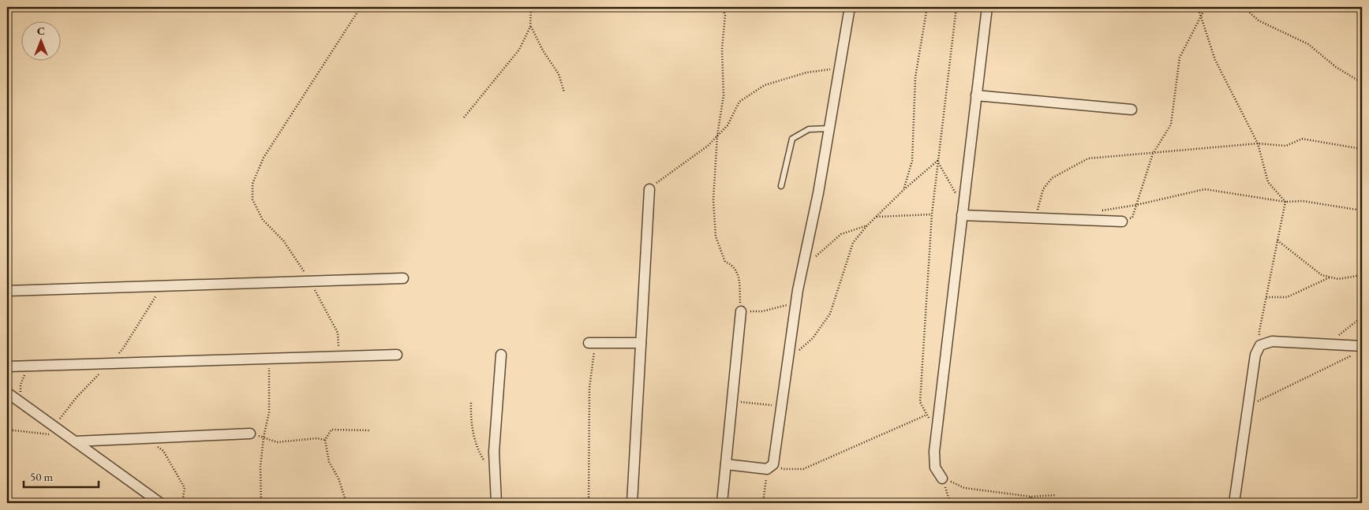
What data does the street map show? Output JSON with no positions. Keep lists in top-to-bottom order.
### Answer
{
  "scale_bar": "50 m",
  "north": "top"
}
